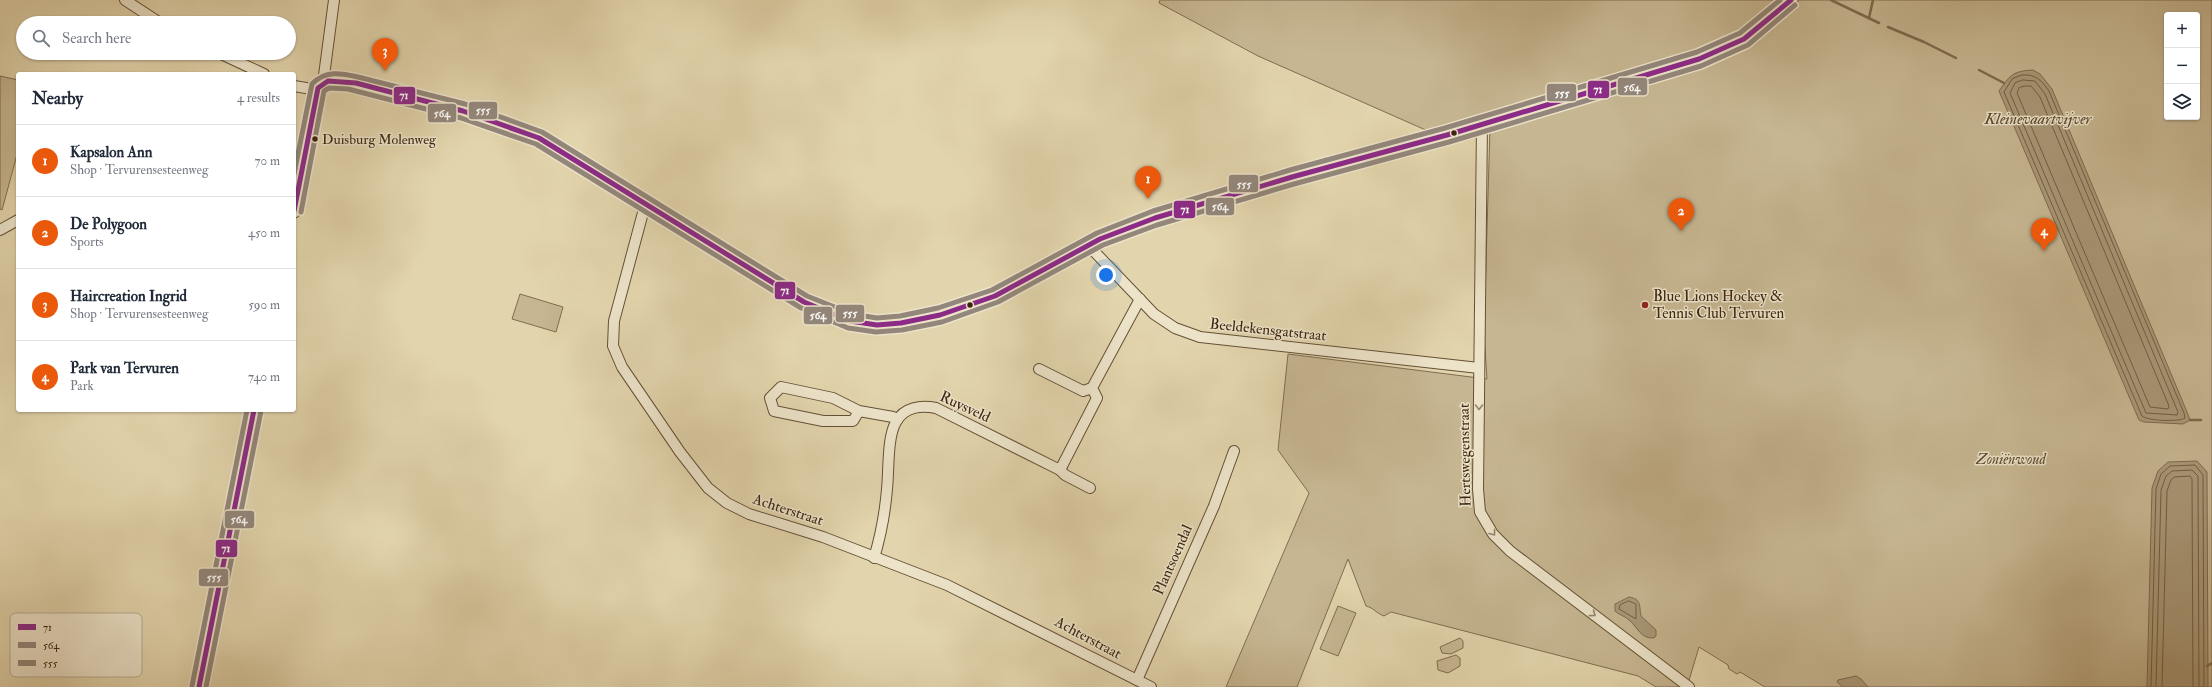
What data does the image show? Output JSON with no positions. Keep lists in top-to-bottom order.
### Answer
{
  "streets": {
    "street": [
      "Beeldekensgatstraat",
      "Ruysveld",
      "Hertswegenstraat",
      "Achterstraat",
      "Plantsoendal"
    ]
  },
  "crossings": [
    ["Beeldekensgatstraat", "Hertswegenstraat"],
    ["Achterstraat", "Plantsoendal"]
  ],
  "one_way": ["Hertswegenstraat"],
  "water": ["Kleinevaartvijver"],
  "parks": ["Zoniënwoud"],
  "places": ["Duisburg Molenweg", "Blue Lions Hockey & Tennis Club Tervuren"],
  "lines": ["transit line 71", "transit line 555", "transit line 564"],
  "legend": ["71", "564", "555"],
  "page": {
    "map_buttons": ["+", "−"],
    "search": "Search here",
    "pins": [
      "3",
      "1",
      "2",
      "4"
    ],
    "heading": ["Nearby", "4 results"],
    "list": [
      {
        "mark": "1",
        "name": "Kapsalon Ann",
        "note": "Shop · Tervurensesteenweg",
        "value": "70 m"
      },
      {
        "mark": "2",
        "name": "De Polygoon",
        "note": "Sports",
        "value": "450 m"
      },
      {
        "mark": "3",
        "name": "Haircreation Ingrid",
        "note": "Shop · Tervurensesteenweg",
        "value": "590 m"
      },
      {
        "mark": "4",
        "name": "Park van Tervuren",
        "note": "Park",
        "value": "740 m"
      }
    ]
  }
}
